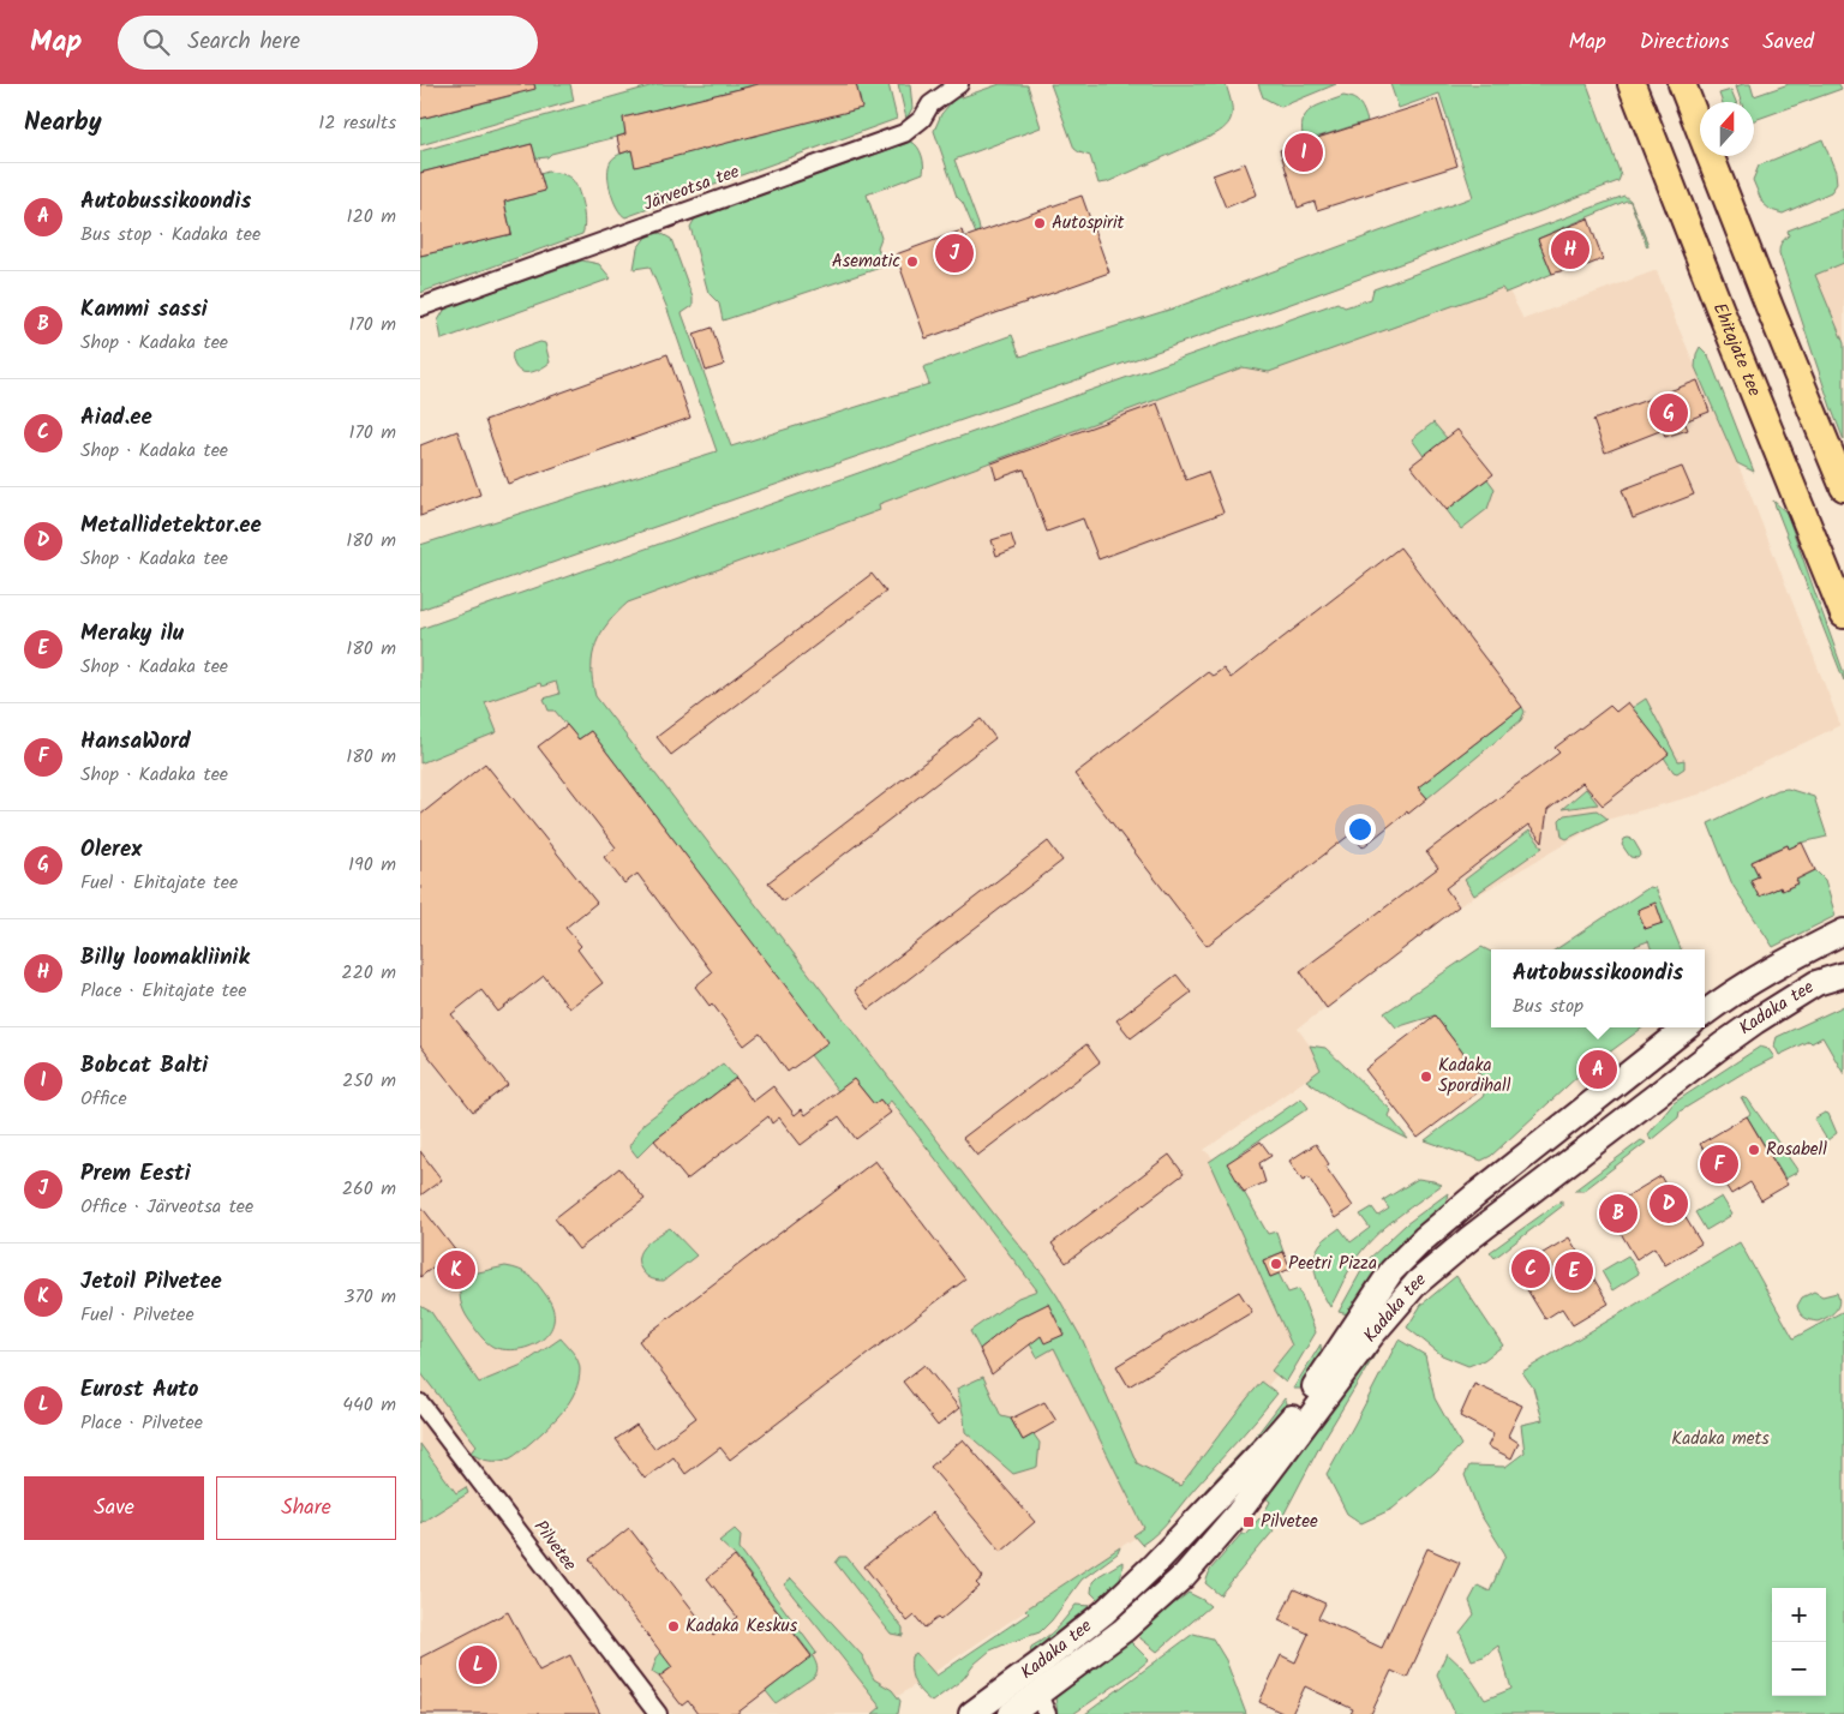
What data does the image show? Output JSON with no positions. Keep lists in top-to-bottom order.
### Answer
{
  "streets": {
    "main road": ["Ehitajate tee", "Kadaka tee"],
    "street": ["Järveotsa tee", "Pilvetee"]
  },
  "parks": ["Kadaka mets"],
  "places": {
    "other": [
      "Autospirit",
      "Asematic",
      "Kadaka Spordihall",
      "Rosabell",
      "Peetri Pizza",
      "Kadaka Keskus"
    ],
    "transit": ["Pilvetee"]
  },
  "north": "top",
  "page": {
    "header": "Map",
    "search": "Search here",
    "nav": ["Map", "Directions", "Saved"],
    "heading": ["Nearby", "12 results"],
    "pins": [
      "I",
      "H",
      "J",
      "G",
      "A",
      "F",
      "D",
      "B",
      "C",
      "K",
      "E",
      "L"
    ],
    "list": [
      {
        "mark": "A",
        "name": "Autobussikoondis",
        "note": "Bus stop · Kadaka tee",
        "value": "120 m"
      },
      {
        "mark": "B",
        "name": "Kammi sassi",
        "note": "Shop · Kadaka tee",
        "value": "170 m"
      },
      {
        "mark": "C",
        "name": "Aiad.ee",
        "note": "Shop · Kadaka tee",
        "value": "170 m"
      },
      {
        "mark": "D",
        "name": "Metallidetektor.ee",
        "note": "Shop · Kadaka tee",
        "value": "180 m"
      },
      {
        "mark": "E",
        "name": "Meraky ilu",
        "note": "Shop · Kadaka tee",
        "value": "180 m"
      },
      {
        "mark": "F",
        "name": "HansaWord",
        "note": "Shop · Kadaka tee",
        "value": "180 m"
      },
      {
        "mark": "G",
        "name": "Olerex",
        "note": "Fuel · Ehitajate tee",
        "value": "190 m"
      },
      {
        "mark": "H",
        "name": "Billy loomakliinik",
        "note": "Place · Ehitajate tee",
        "value": "220 m"
      },
      {
        "mark": "I",
        "name": "Bobcat Balti",
        "note": "Office",
        "value": "250 m"
      },
      {
        "mark": "J",
        "name": "Prem Eesti",
        "note": "Office · Järveotsa tee",
        "value": "260 m"
      },
      {
        "mark": "K",
        "name": "Jetoil Pilvetee",
        "note": "Fuel · Pilvetee",
        "value": "370 m"
      },
      {
        "mark": "L",
        "name": "Eurost Auto",
        "note": "Place · Pilvetee",
        "value": "440 m"
      }
    ],
    "popup": ["Autobussikoondis", "Bus stop"],
    "buttons": ["Save", "Share"],
    "map_buttons": ["+", "−"]
  }
}
